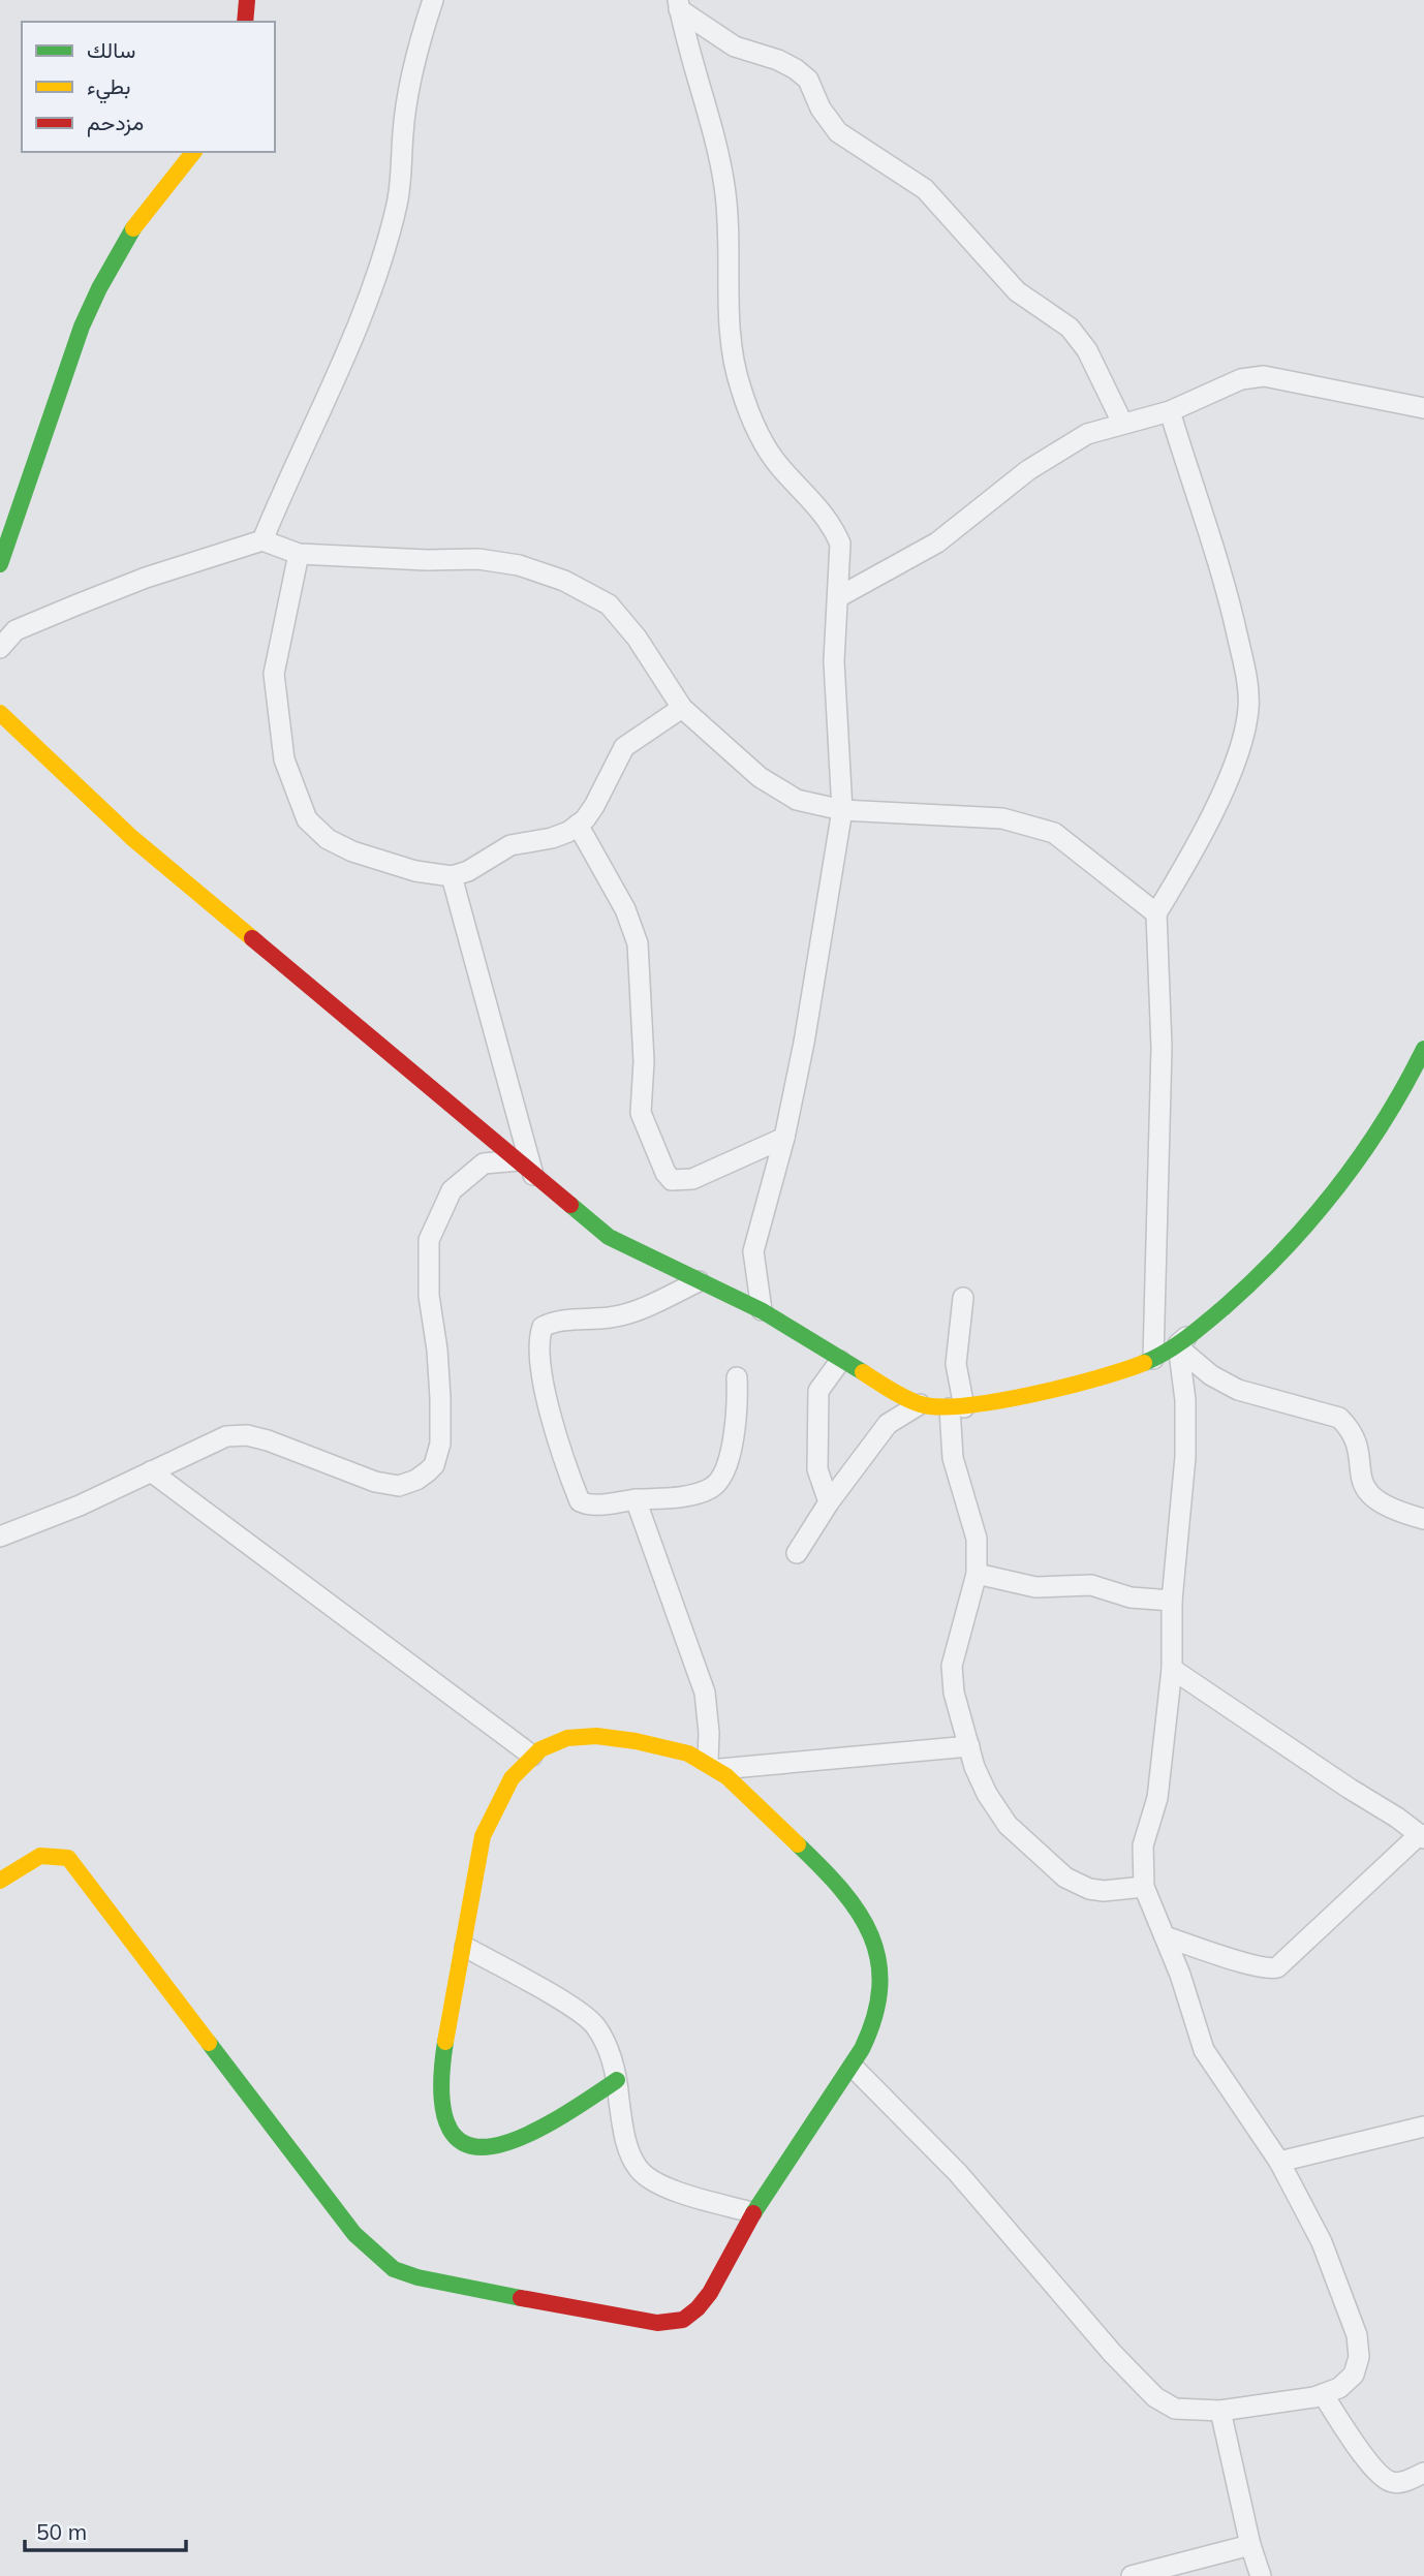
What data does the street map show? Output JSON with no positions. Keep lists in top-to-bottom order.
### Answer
{
  "legend": ["سالك", "بطيء", "مزدحم"],
  "scale_bar": "50 m"
}
